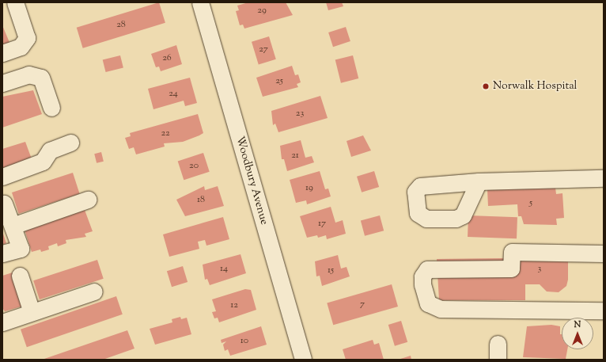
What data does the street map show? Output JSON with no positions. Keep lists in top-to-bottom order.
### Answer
{
  "streets": {
    "street": ["Woodbury Avenue"]
  },
  "places": ["Norwalk Hospital"],
  "house_numbers": [
    "29",
    "28",
    "27",
    "26",
    "25",
    "24",
    "23",
    "22",
    "21",
    "20",
    "19",
    "18",
    "5",
    "17",
    "14",
    "3",
    "15",
    "7",
    "12",
    "10"
  ],
  "north": "top"
}
